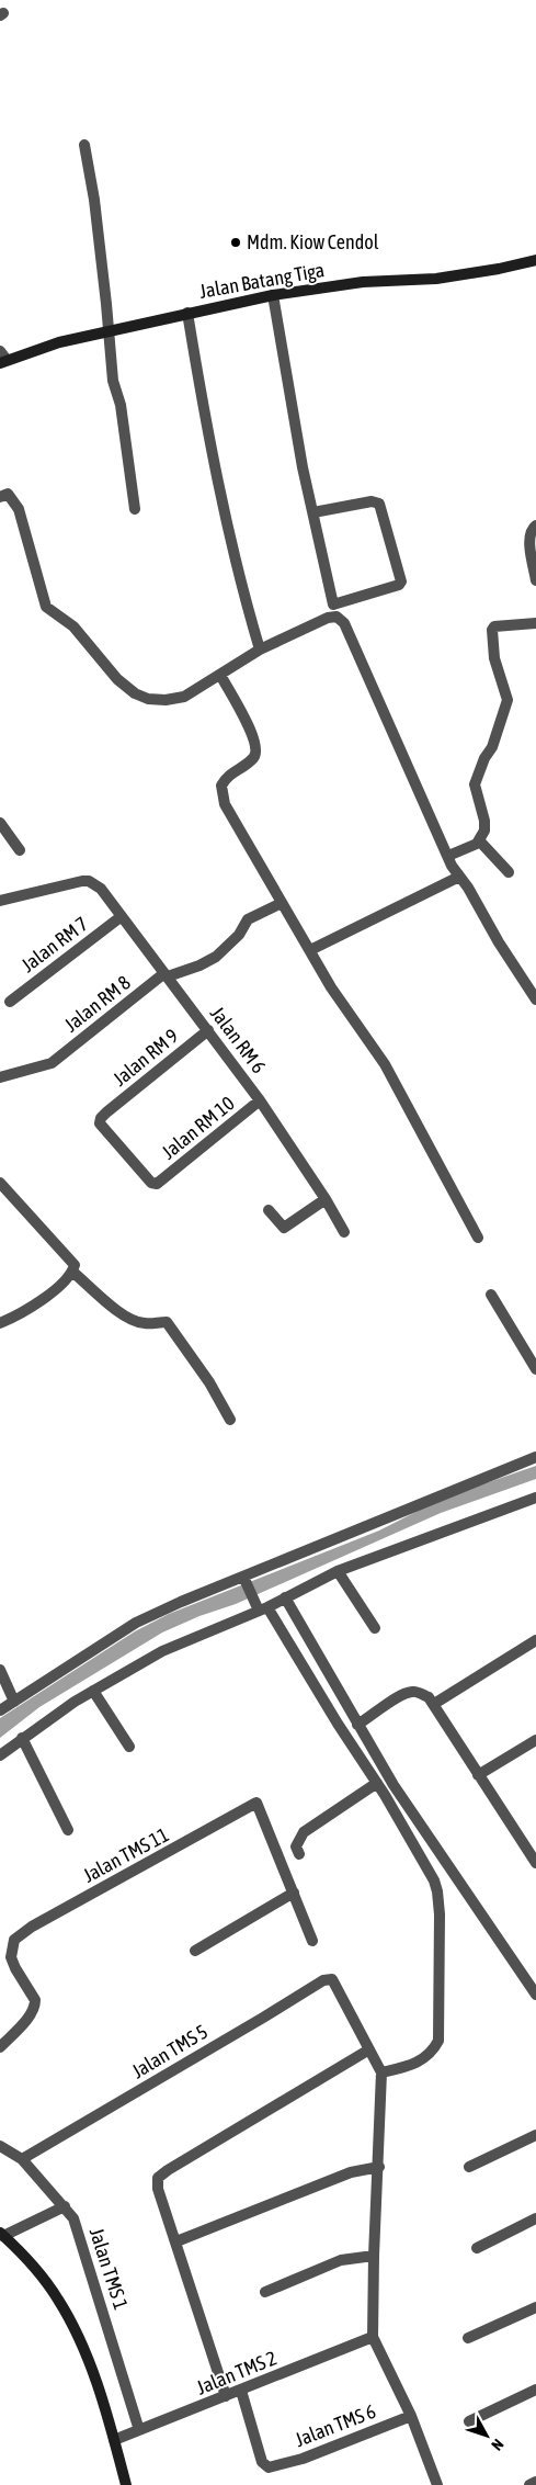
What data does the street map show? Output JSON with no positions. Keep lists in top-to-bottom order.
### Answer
{
  "streets": {
    "main road": ["Jalan Batang Tiga"],
    "street": [
      "Jalan RM 7",
      "Jalan RM 8",
      "Jalan RM 6",
      "Jalan RM 9",
      "Jalan RM 10",
      "Jalan TMS 11",
      "Jalan TMS 5",
      "Jalan TMS 1",
      "Jalan TMS 2",
      "Jalan TMS 6"
    ]
  },
  "crossings": [
    ["Jalan RM 7", "Jalan RM 6"],
    ["Jalan RM 8", "Jalan RM 6"],
    ["Jalan RM 6", "Jalan RM 9"],
    ["Jalan RM 6", "Jalan RM 10"],
    ["Jalan RM 9", "Jalan RM 10"],
    ["Jalan TMS 5", "Jalan TMS 1"],
    ["Jalan TMS 1", "Jalan TMS 2"],
    ["Jalan TMS 2", "Jalan TMS 6"]
  ],
  "places": ["Mdm. Kiow Cendol"],
  "north": "bottom right"
}
